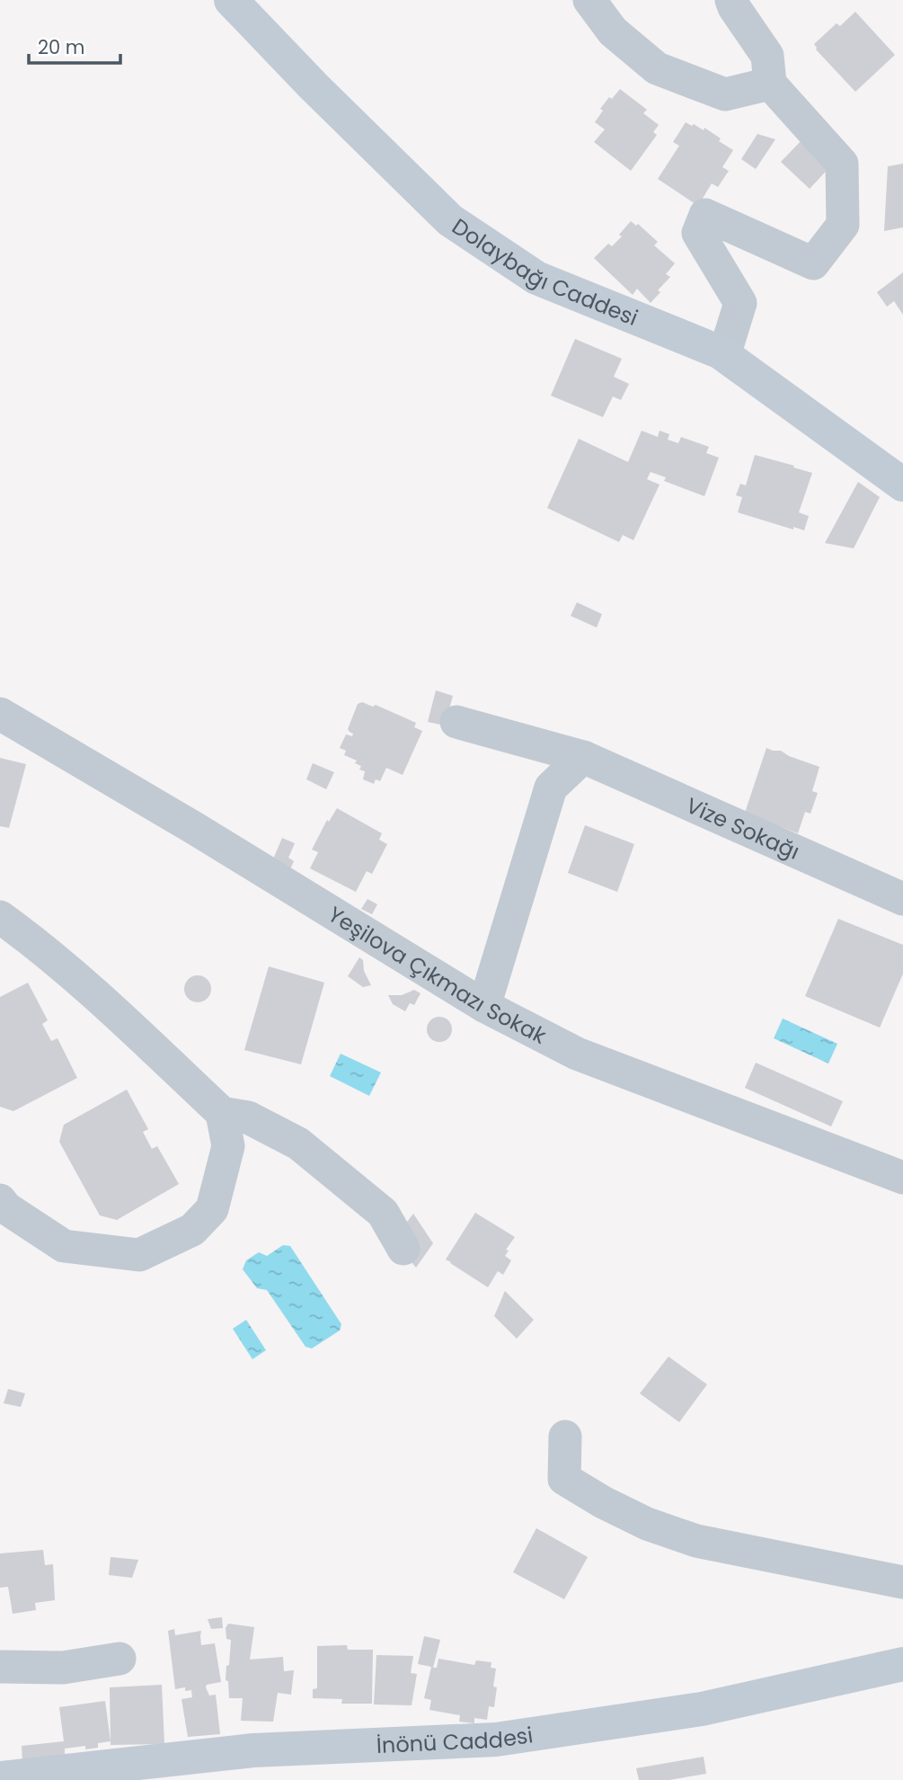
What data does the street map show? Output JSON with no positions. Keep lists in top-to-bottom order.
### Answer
{
  "streets": {
    "street": [
      "Dolaybağı Caddesi",
      "Vize Sokağı",
      "Yeşilova Çıkmazı Sokak",
      "İnönü Caddesi"
    ]
  },
  "scale_bar": "20 m"
}
